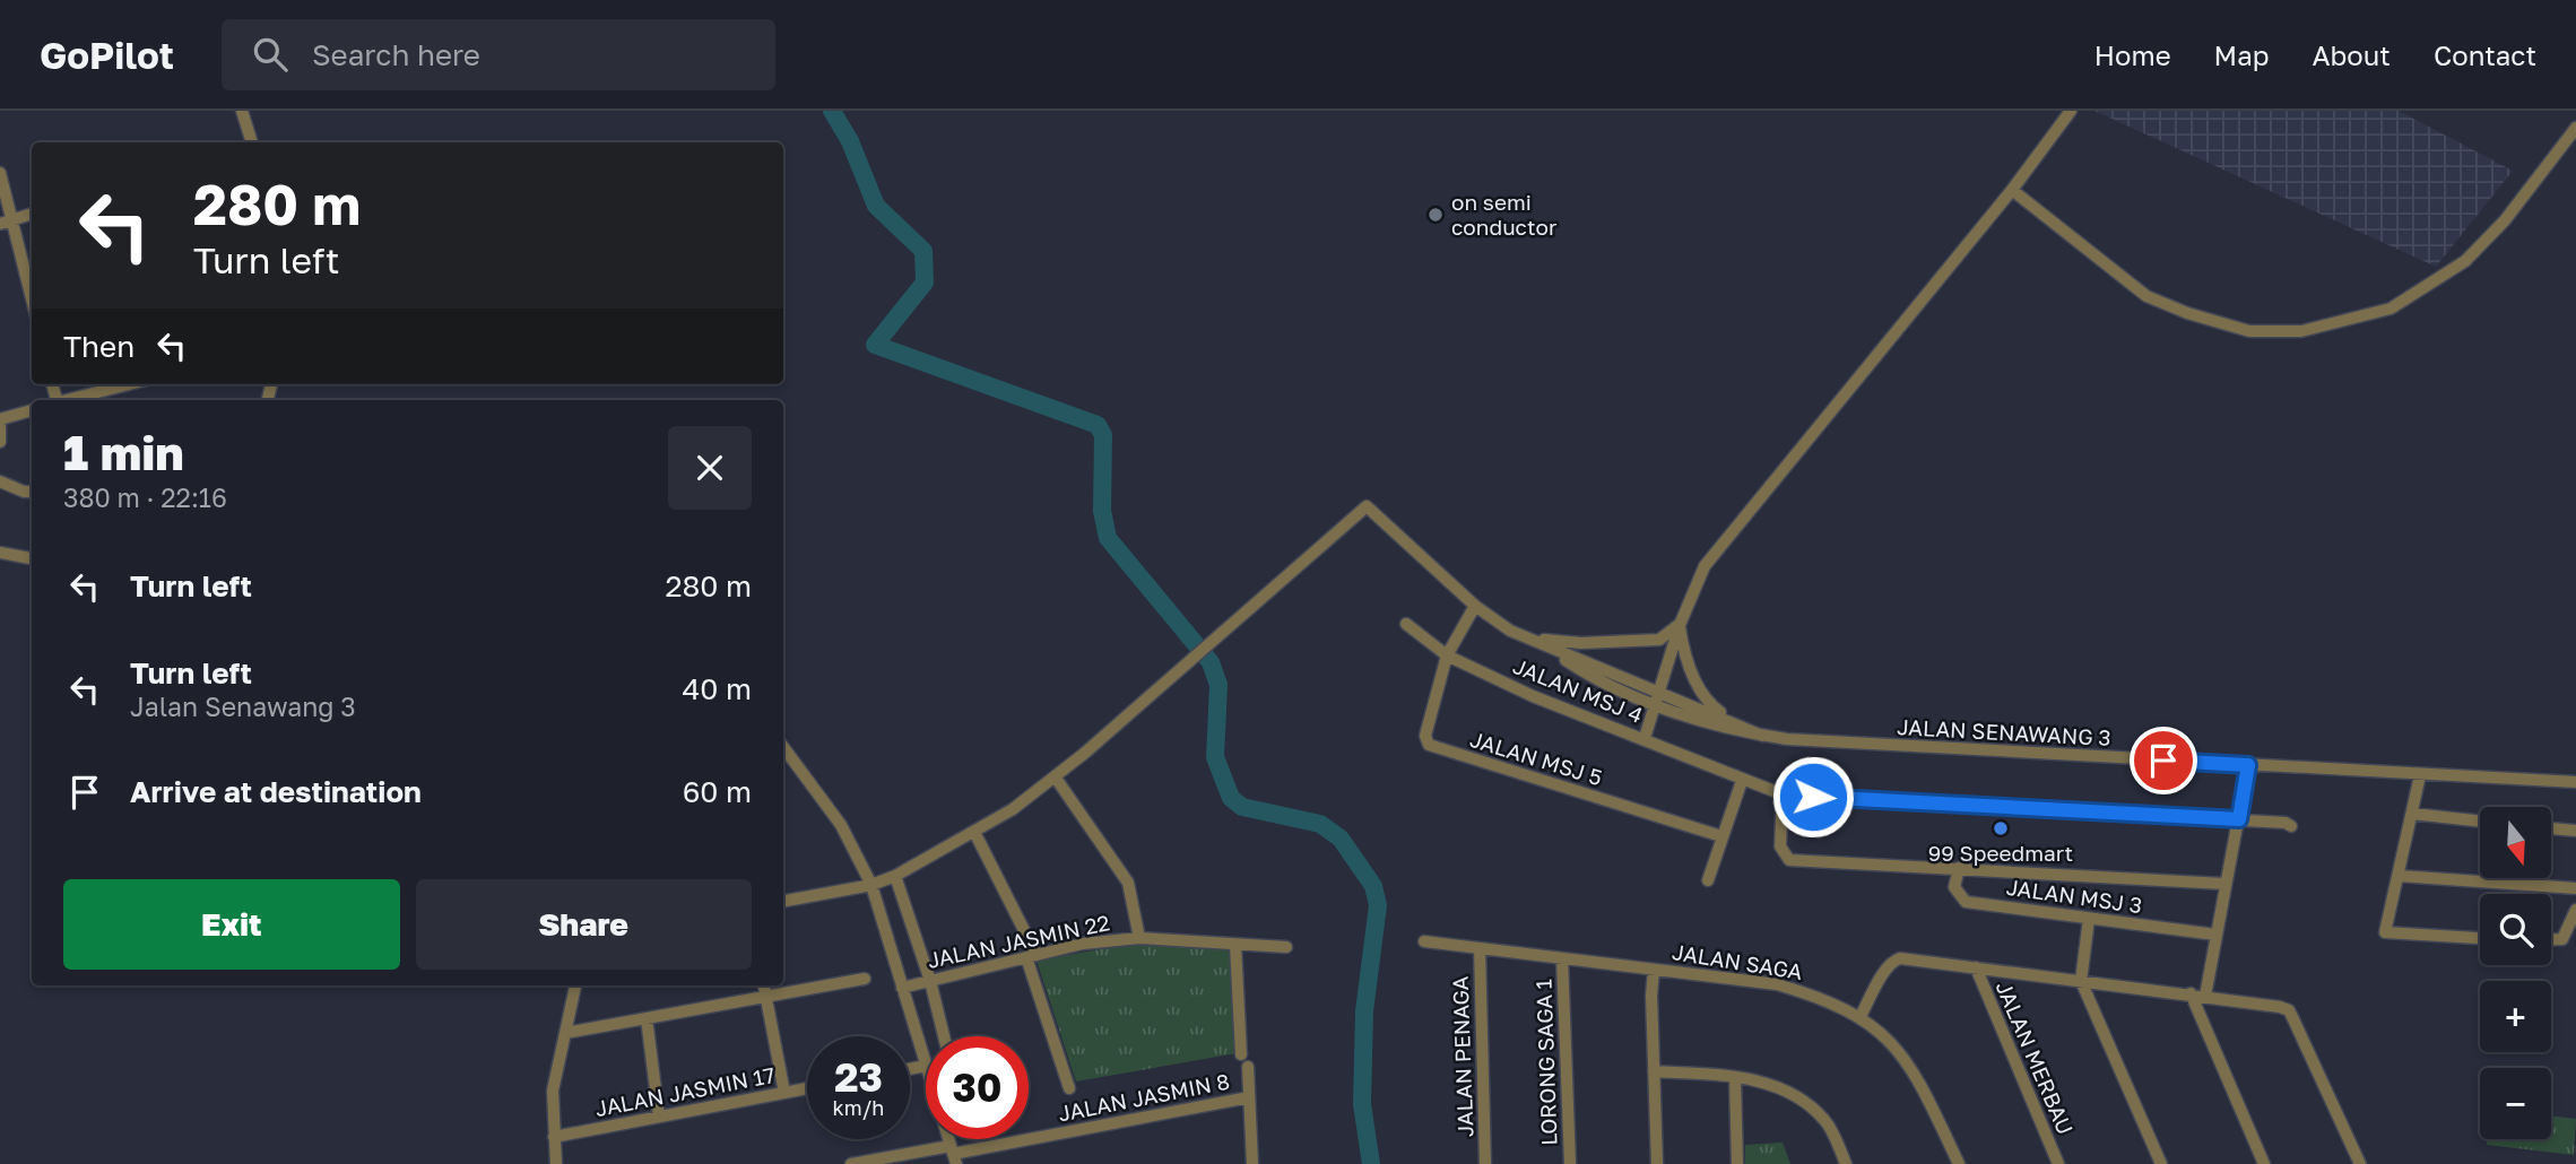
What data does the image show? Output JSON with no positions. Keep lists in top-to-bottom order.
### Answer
{
  "streets": {
    "street": [
      "JALAN MSJ 4",
      "JALAN SENAWANG 3",
      "JALAN MSJ 5",
      "JALAN MSJ 3",
      "JALAN JASMIN 22",
      "JALAN SAGA",
      "JALAN PENAGA",
      "JALAN MERBAU",
      "LORONG SAGA 1",
      "JALAN JASMIN 17",
      "JALAN JASMIN 8"
    ]
  },
  "crossings": [
    ["JALAN MSJ 4", "JALAN MSJ 5"],
    ["JALAN SAGA", "JALAN PENAGA"],
    ["JALAN SAGA", "LORONG SAGA 1"]
  ],
  "places": ["on semi conductor", "99 Speedmart"],
  "north": "bottom",
  "page": {
    "header": "GoPilot",
    "search": "Search here",
    "nav": [
      "Home",
      "Map",
      "About",
      "Contact"
    ],
    "turn": ["280 m", "Turn left"],
    "then": "Then",
    "heading": ["1 min", "380 m · 22:16"],
    "list": [
      {
        "name": "Turn left",
        "value": "280 m"
      },
      {
        "name": "Turn left",
        "note": "Jalan Senawang 3",
        "value": "40 m"
      },
      {
        "name": "Arrive at destination",
        "value": "60 m"
      }
    ],
    "map_buttons": ["+", "−"],
    "buttons": ["Exit", "Share"],
    "speed": "23 km/h",
    "limit": "30"
  }
}
